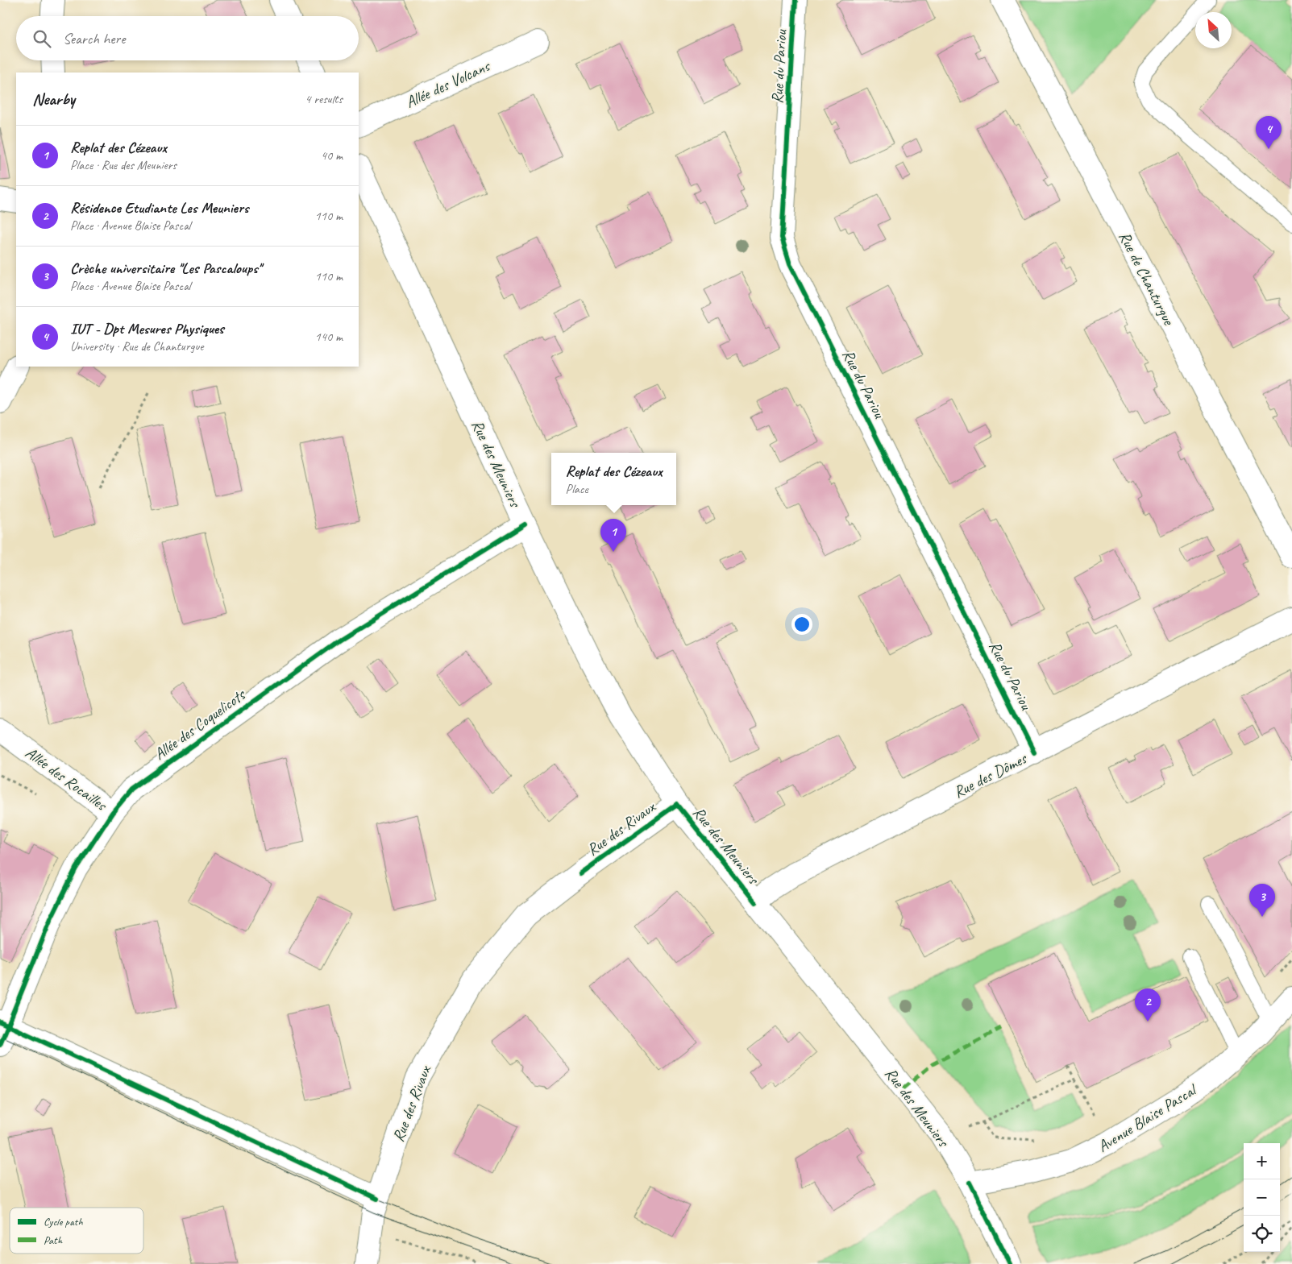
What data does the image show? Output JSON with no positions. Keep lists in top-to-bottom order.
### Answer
{
  "streets": {
    "street": [
      "Rue du Pariou",
      "Allée des Volcans",
      "Rue de Chanturgue",
      "Rue des Meuniers",
      "Allée des Coquelicots",
      "Rue des Dômes",
      "Allée des Rocailles",
      "Rue des Rivaux",
      "Avenue Blaise Pascal"
    ]
  },
  "crossings": [
    ["Rue du Pariou", "Rue des Dômes"],
    ["Rue des Meuniers", "Allée des Coquelicots"],
    ["Rue des Meuniers", "Rue des Dômes"],
    ["Rue des Meuniers", "Rue des Rivaux"],
    ["Rue des Meuniers", "Avenue Blaise Pascal"],
    ["Allée des Coquelicots", "Allée des Rocailles"]
  ],
  "legend": ["Cycle path", "Path"],
  "north": "top left",
  "page": {
    "search": "Search here",
    "heading": ["Nearby", "4 results"],
    "pins": [
      "4",
      "1",
      "3",
      "2"
    ],
    "list": [
      {
        "mark": "1",
        "name": "Replat des Cézeaux",
        "note": "Place · Rue des Meuniers",
        "value": "40 m"
      },
      {
        "mark": "2",
        "name": "Résidence Etudiante Les Meuniers",
        "note": "Place · Avenue Blaise Pascal",
        "value": "110 m"
      },
      {
        "mark": "3",
        "name": "Crèche universitaire ''Les Pascaloups''",
        "note": "Place · Avenue Blaise Pascal",
        "value": "110 m"
      },
      {
        "mark": "4",
        "name": "IUT - Dpt Mesures Physiques",
        "note": "University · Rue de Chanturgue",
        "value": "140 m"
      }
    ],
    "popup": ["Replat des Cézeaux", "Place"],
    "map_buttons": ["+", "−"]
  }
}
